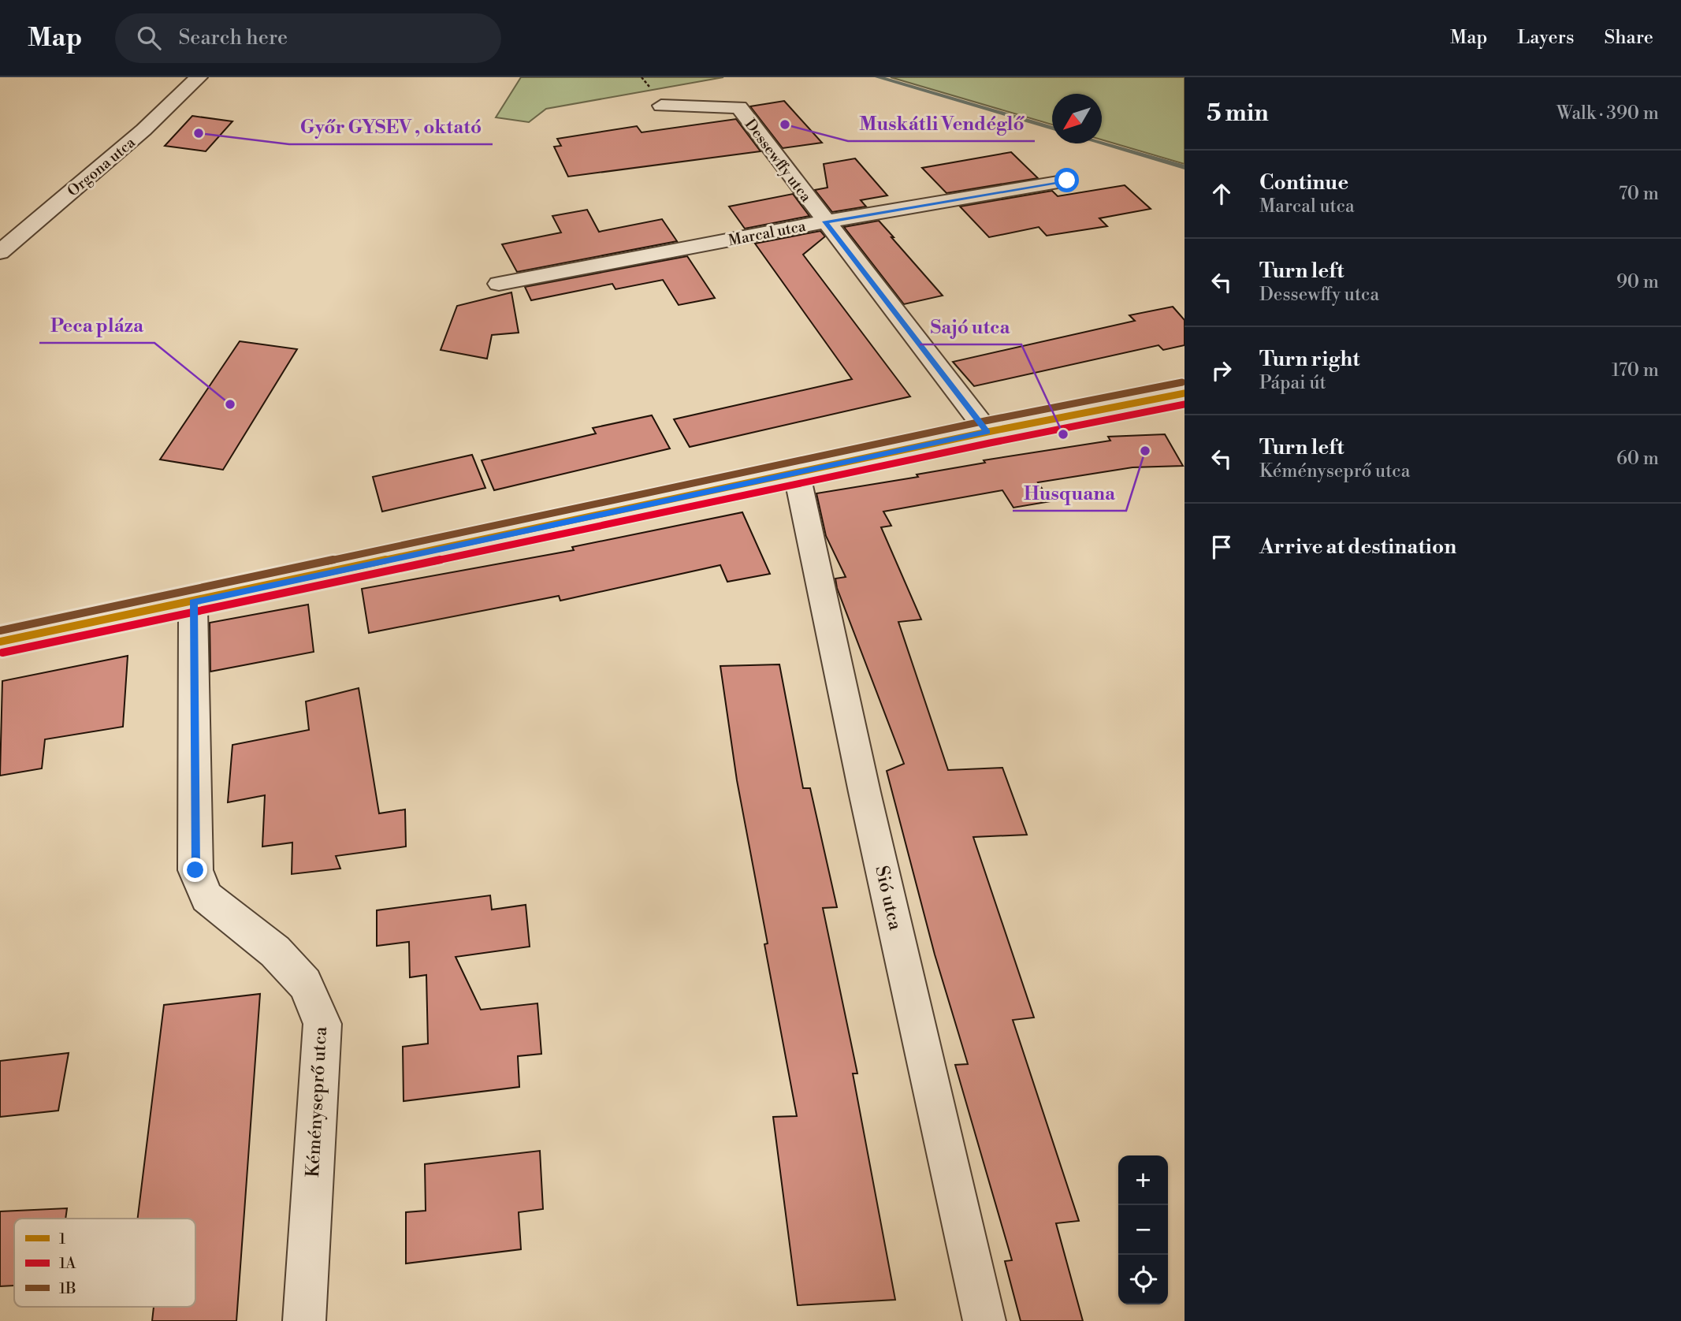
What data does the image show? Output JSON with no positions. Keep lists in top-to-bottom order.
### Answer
{
  "streets": {
    "street": [
      "Dessewffy utca",
      "Orgona utca",
      "Marcal utca",
      "Sió utca",
      "Kéményseprő utca"
    ]
  },
  "crossings": [
    ["Dessewffy utca", "Marcal utca"]
  ],
  "places": [
    "Muskátli Vendéglő",
    "Győr GYSEV , oktató",
    "Peca pláza",
    "Sajó utca",
    "Husquana"
  ],
  "lines": ["transit line 1B", "transit line 1", "transit line 1A"],
  "legend": ["1", "1A", "1B"],
  "north": "bottom left",
  "page": {
    "header": "Map",
    "search": "Search here",
    "nav": ["Map", "Layers", "Share"],
    "heading": ["5 min", "Walk · 390 m"],
    "list": [
      ["Continue", "Marcal utca", "70 m"],
      ["Turn left", "Dessewffy utca", "90 m"],
      ["Turn right", "Pápai út", "170 m"],
      ["Turn left", "Kéményseprő utca", "60 m"],
      "Arrive at destination"
    ],
    "map_buttons": ["+", "−"]
  }
}
